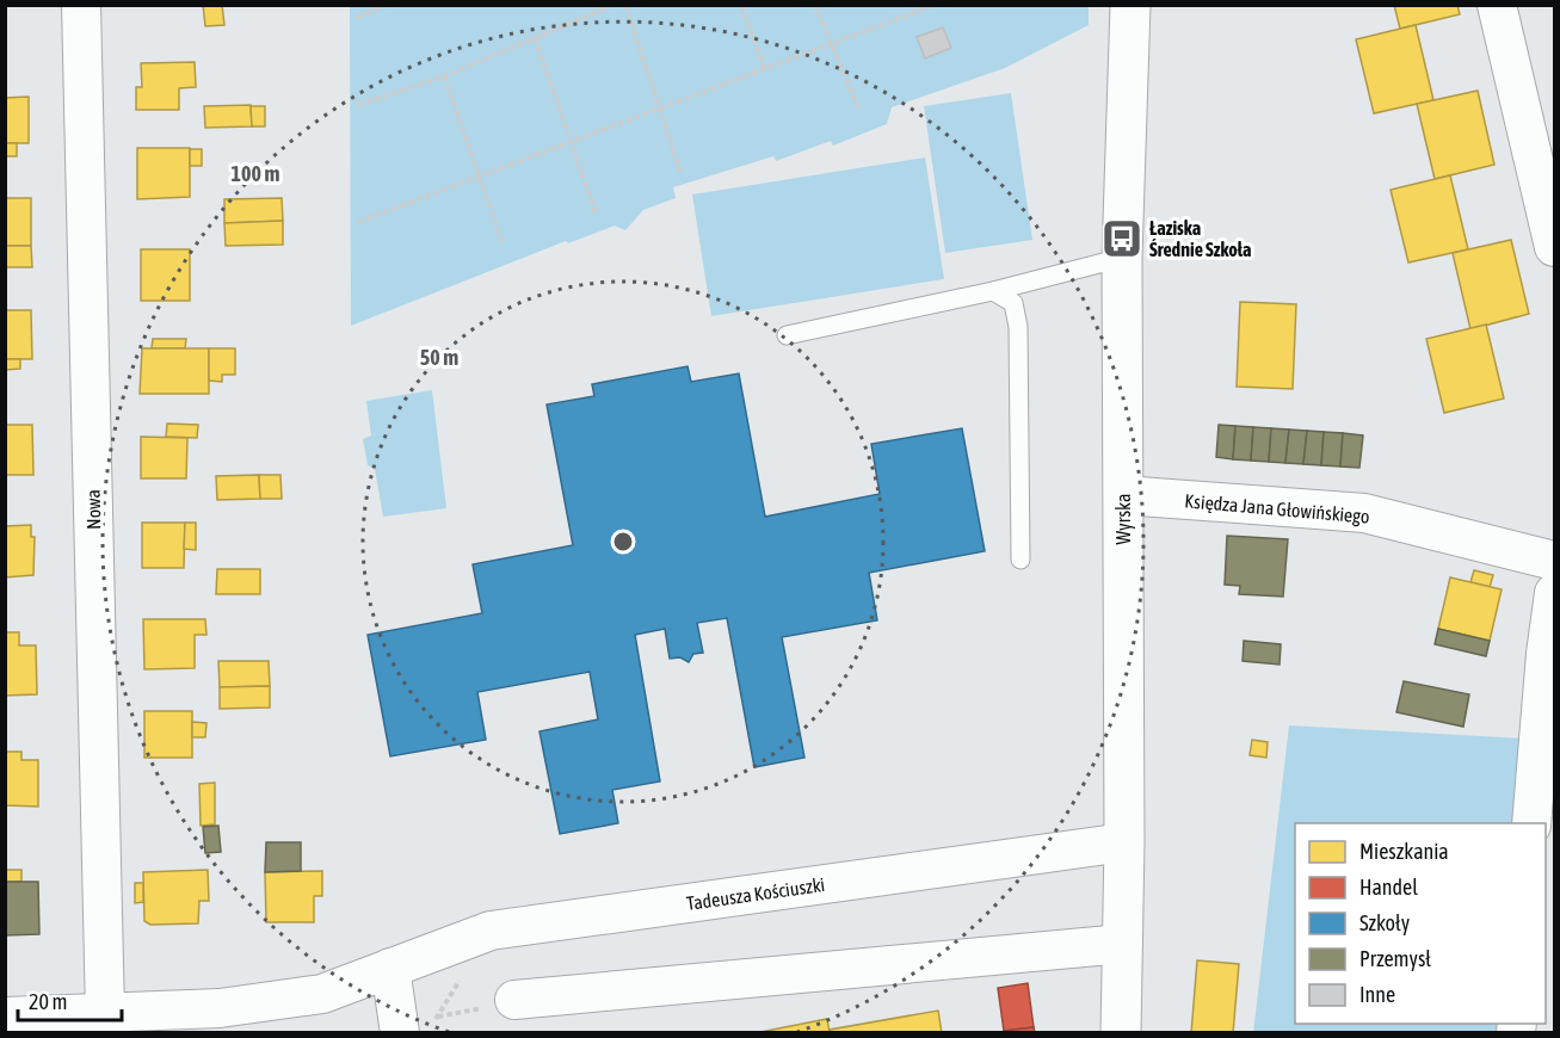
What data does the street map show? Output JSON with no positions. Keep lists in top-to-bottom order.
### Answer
{
  "streets": {
    "street": [
      "Księdza Jana Głowińskiego",
      "Nowa",
      "Wyrska",
      "Tadeusza Kościuszki"
    ]
  },
  "crossings": [
    ["Księdza Jana Głowińskiego", "Wyrska"],
    ["Nowa", "Tadeusza Kościuszki"],
    ["Wyrska", "Tadeusza Kościuszki"]
  ],
  "places": {
    "bus stop": ["Łaziska Średnie Szkoła"]
  },
  "legend": [
    "Mieszkania",
    "Handel",
    "Szkoły",
    "Przemysł",
    "Inne"
  ],
  "scale_bar": "20 m",
  "rings": ["100 m", "50 m"]
}
